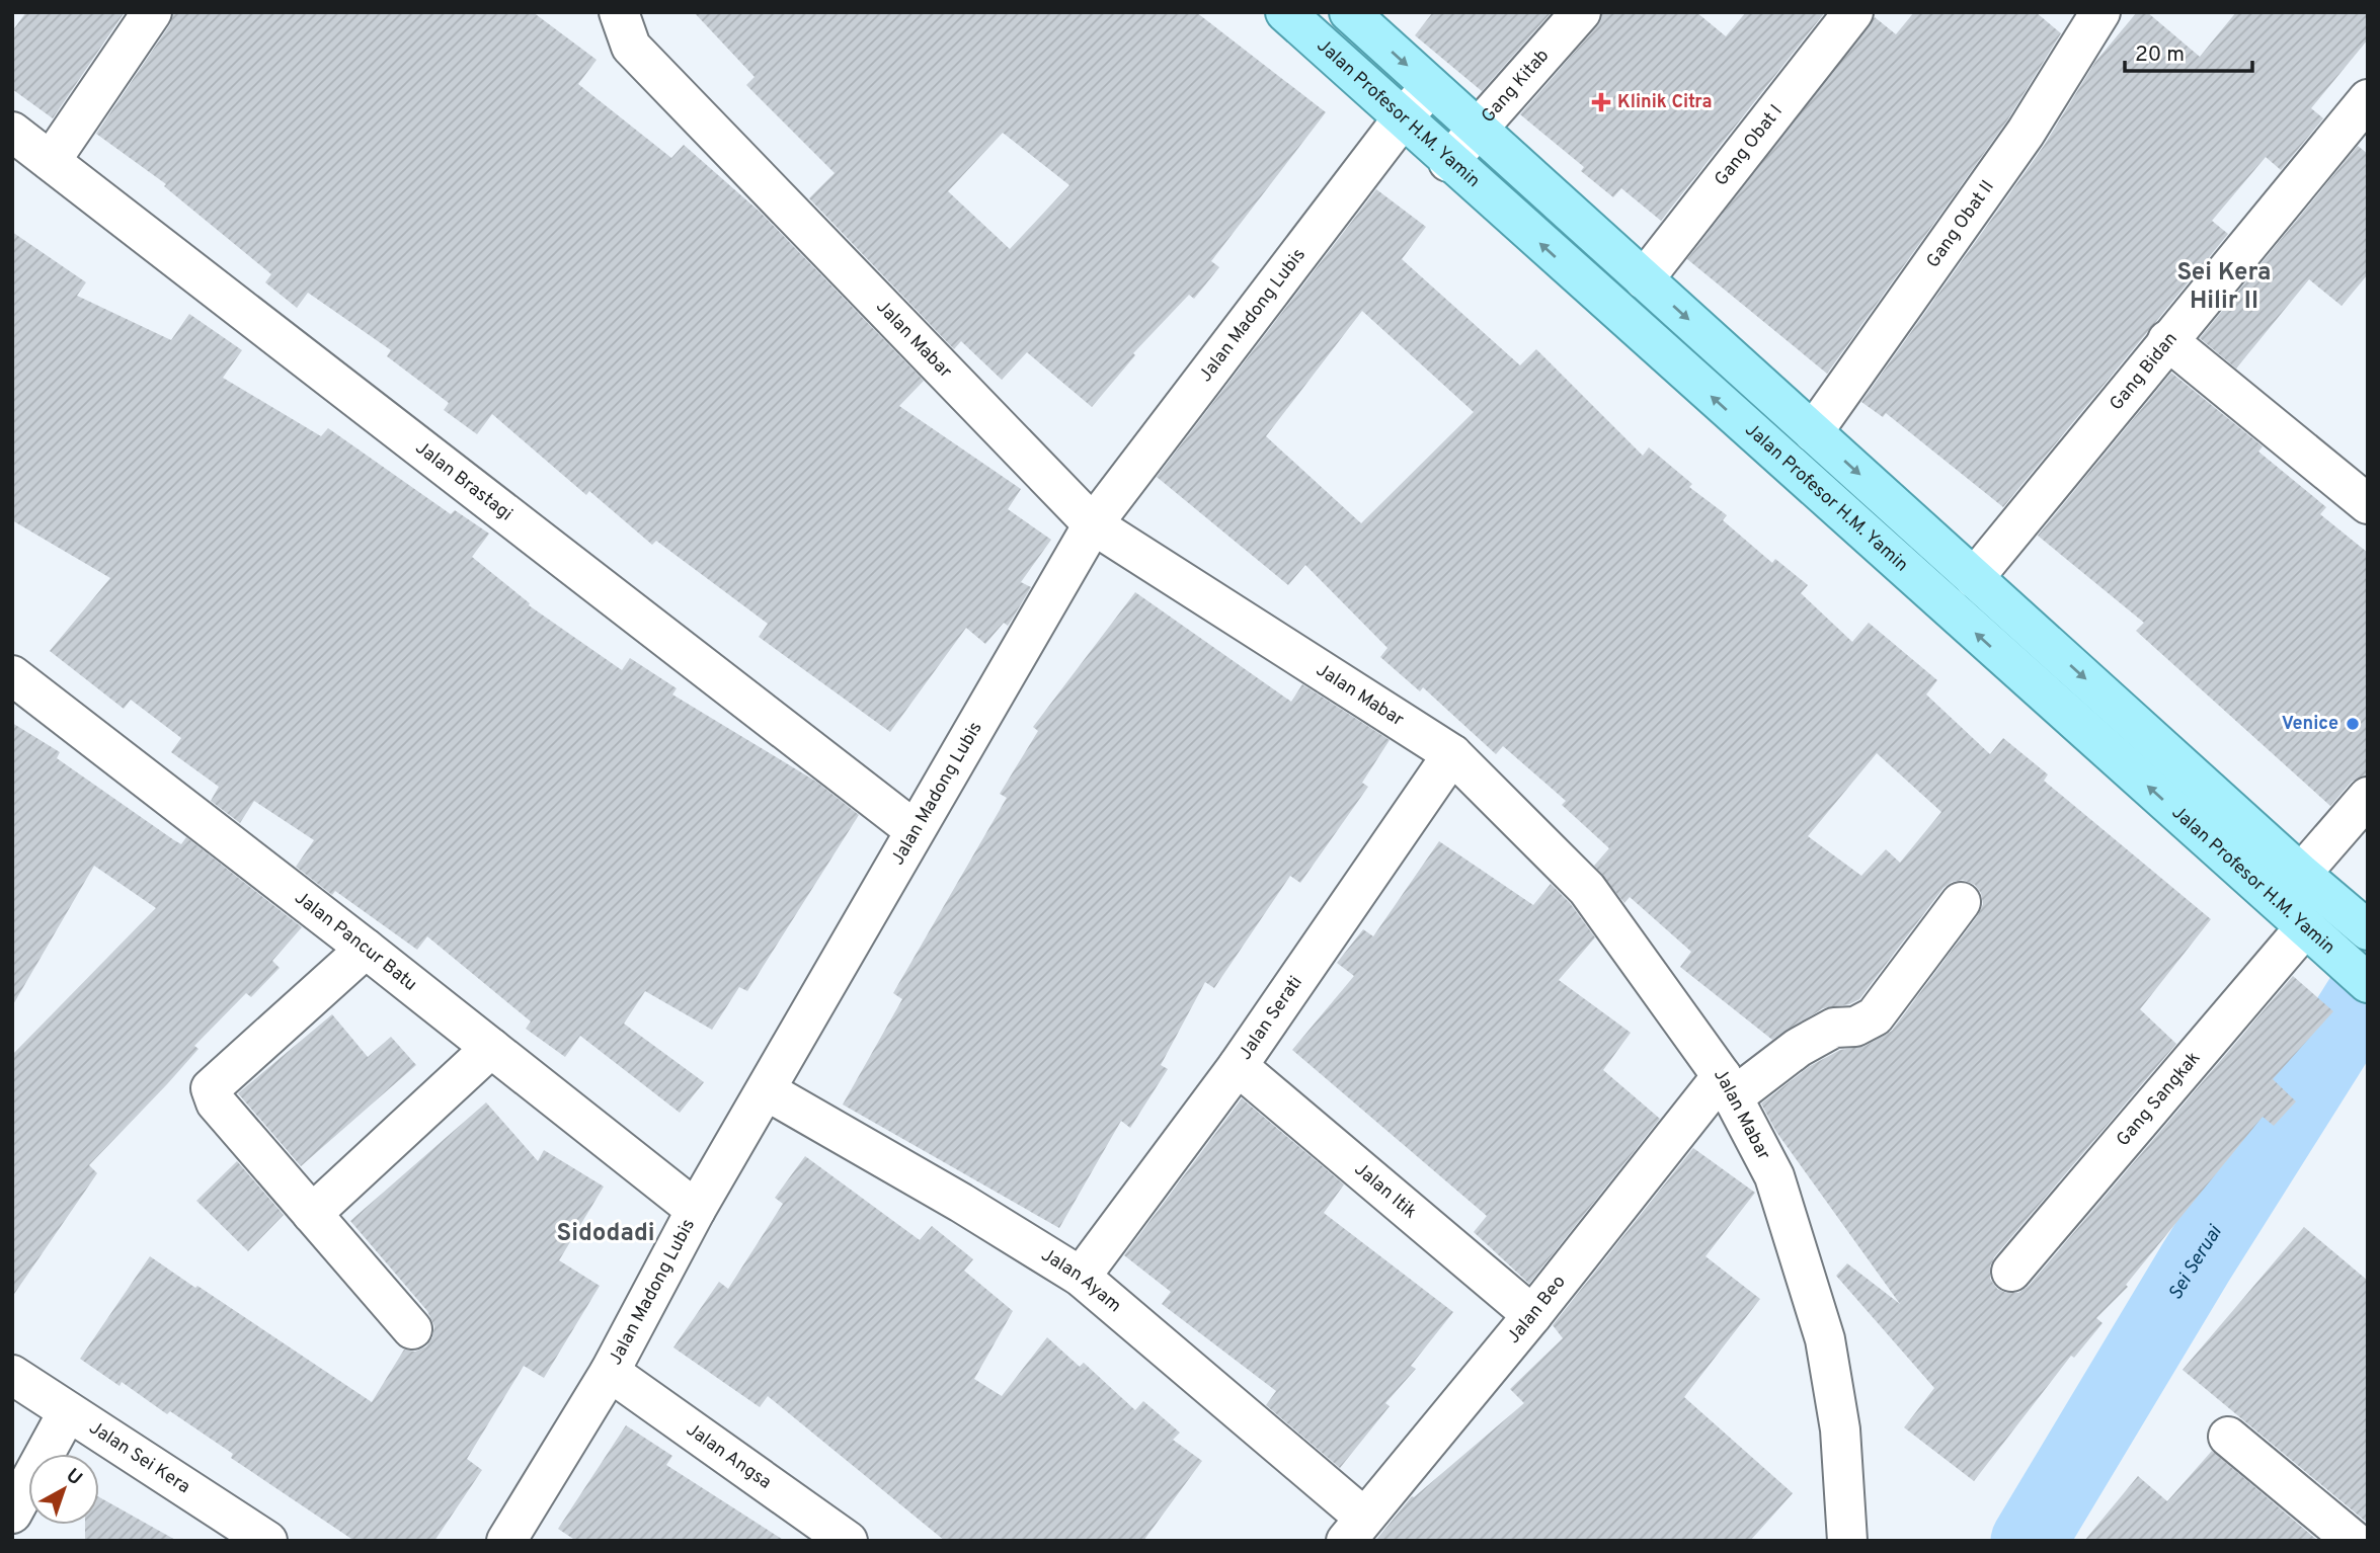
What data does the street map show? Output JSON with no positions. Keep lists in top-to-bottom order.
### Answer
{
  "streets": {
    "main road": ["Jalan Profesor H.M. Yamin"],
    "street": [
      "Gang Kitab",
      "Gang Obat I",
      "Gang Obat II",
      "Jalan Madong Lubis",
      "Jalan Mabar",
      "Gang Bidan",
      "Jalan Brastagi",
      "Jalan Pancur Batu",
      "Jalan Serati",
      "Gang Sangkak",
      "Jalan Itik",
      "Jalan Ayam",
      "Jalan Beo",
      "Jalan Angsa",
      "Jalan Sei Kera"
    ]
  },
  "crossings": [
    ["Gang Kitab", "Jalan Profesor H.M. Yamin"],
    ["Jalan Profesor H.M. Yamin", "Gang Obat I"],
    ["Jalan Profesor H.M. Yamin", "Gang Obat II"],
    ["Jalan Profesor H.M. Yamin", "Jalan Madong Lubis"],
    ["Jalan Profesor H.M. Yamin", "Gang Bidan"],
    ["Jalan Profesor H.M. Yamin", "Gang Sangkak"],
    ["Jalan Madong Lubis", "Jalan Mabar"],
    ["Jalan Madong Lubis", "Jalan Brastagi"],
    ["Jalan Madong Lubis", "Jalan Pancur Batu"],
    ["Jalan Madong Lubis", "Jalan Ayam"],
    ["Jalan Madong Lubis", "Jalan Angsa"],
    ["Jalan Mabar", "Jalan Serati"],
    ["Jalan Mabar", "Jalan Beo"],
    ["Jalan Serati", "Jalan Itik"],
    ["Jalan Serati", "Jalan Ayam"],
    ["Jalan Itik", "Jalan Beo"],
    ["Jalan Ayam", "Jalan Beo"]
  ],
  "districts": ["Sei Kera Hilir II", "Sidodadi"],
  "water": ["Sei Seruai"],
  "places": {
    "health": ["Klinik Citra"],
    "other": ["Venice"]
  },
  "scale_bar": "20 m",
  "north": "top right"
}
